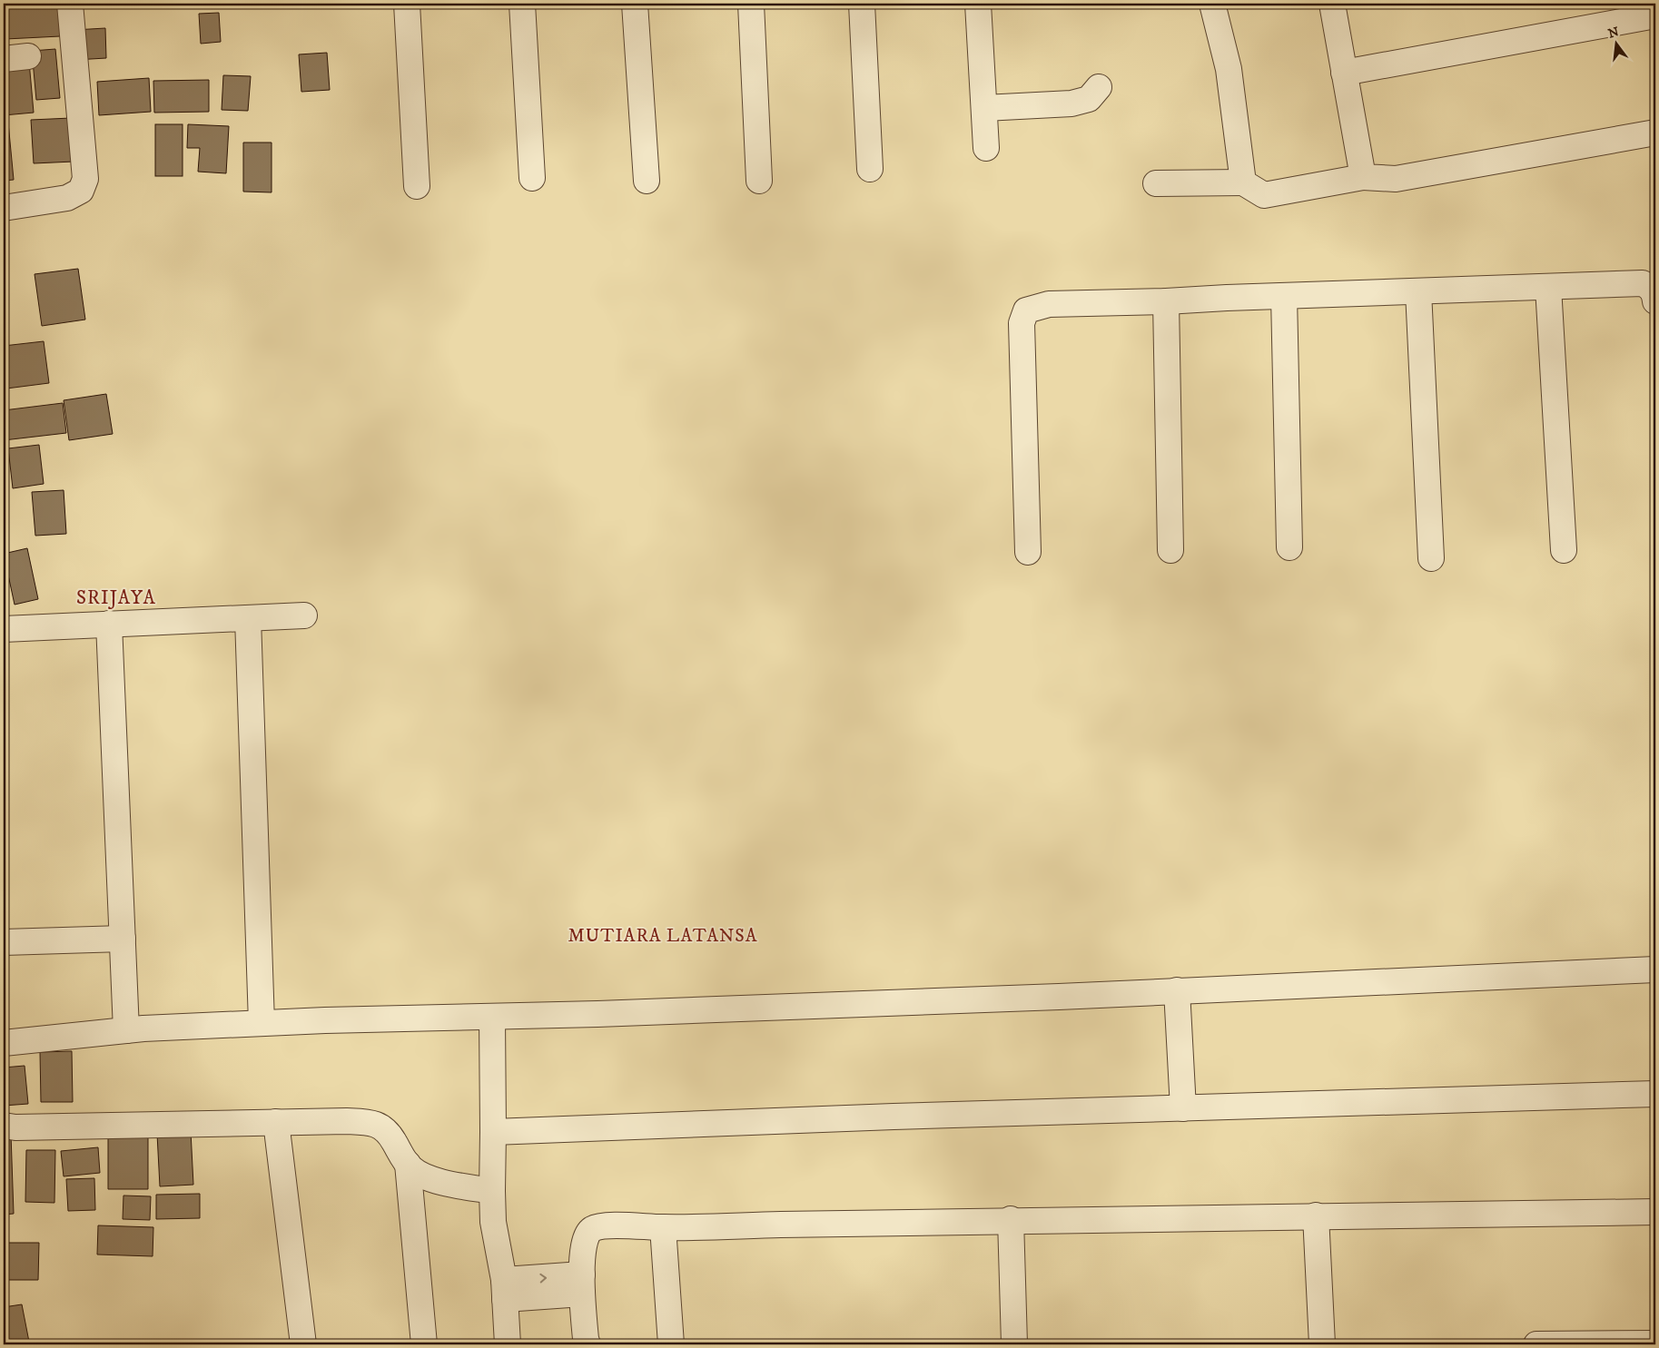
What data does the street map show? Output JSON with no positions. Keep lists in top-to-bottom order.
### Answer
{
  "districts": ["SRIJAYA", "MUTIARA LATANSA"],
  "north": "top"
}
